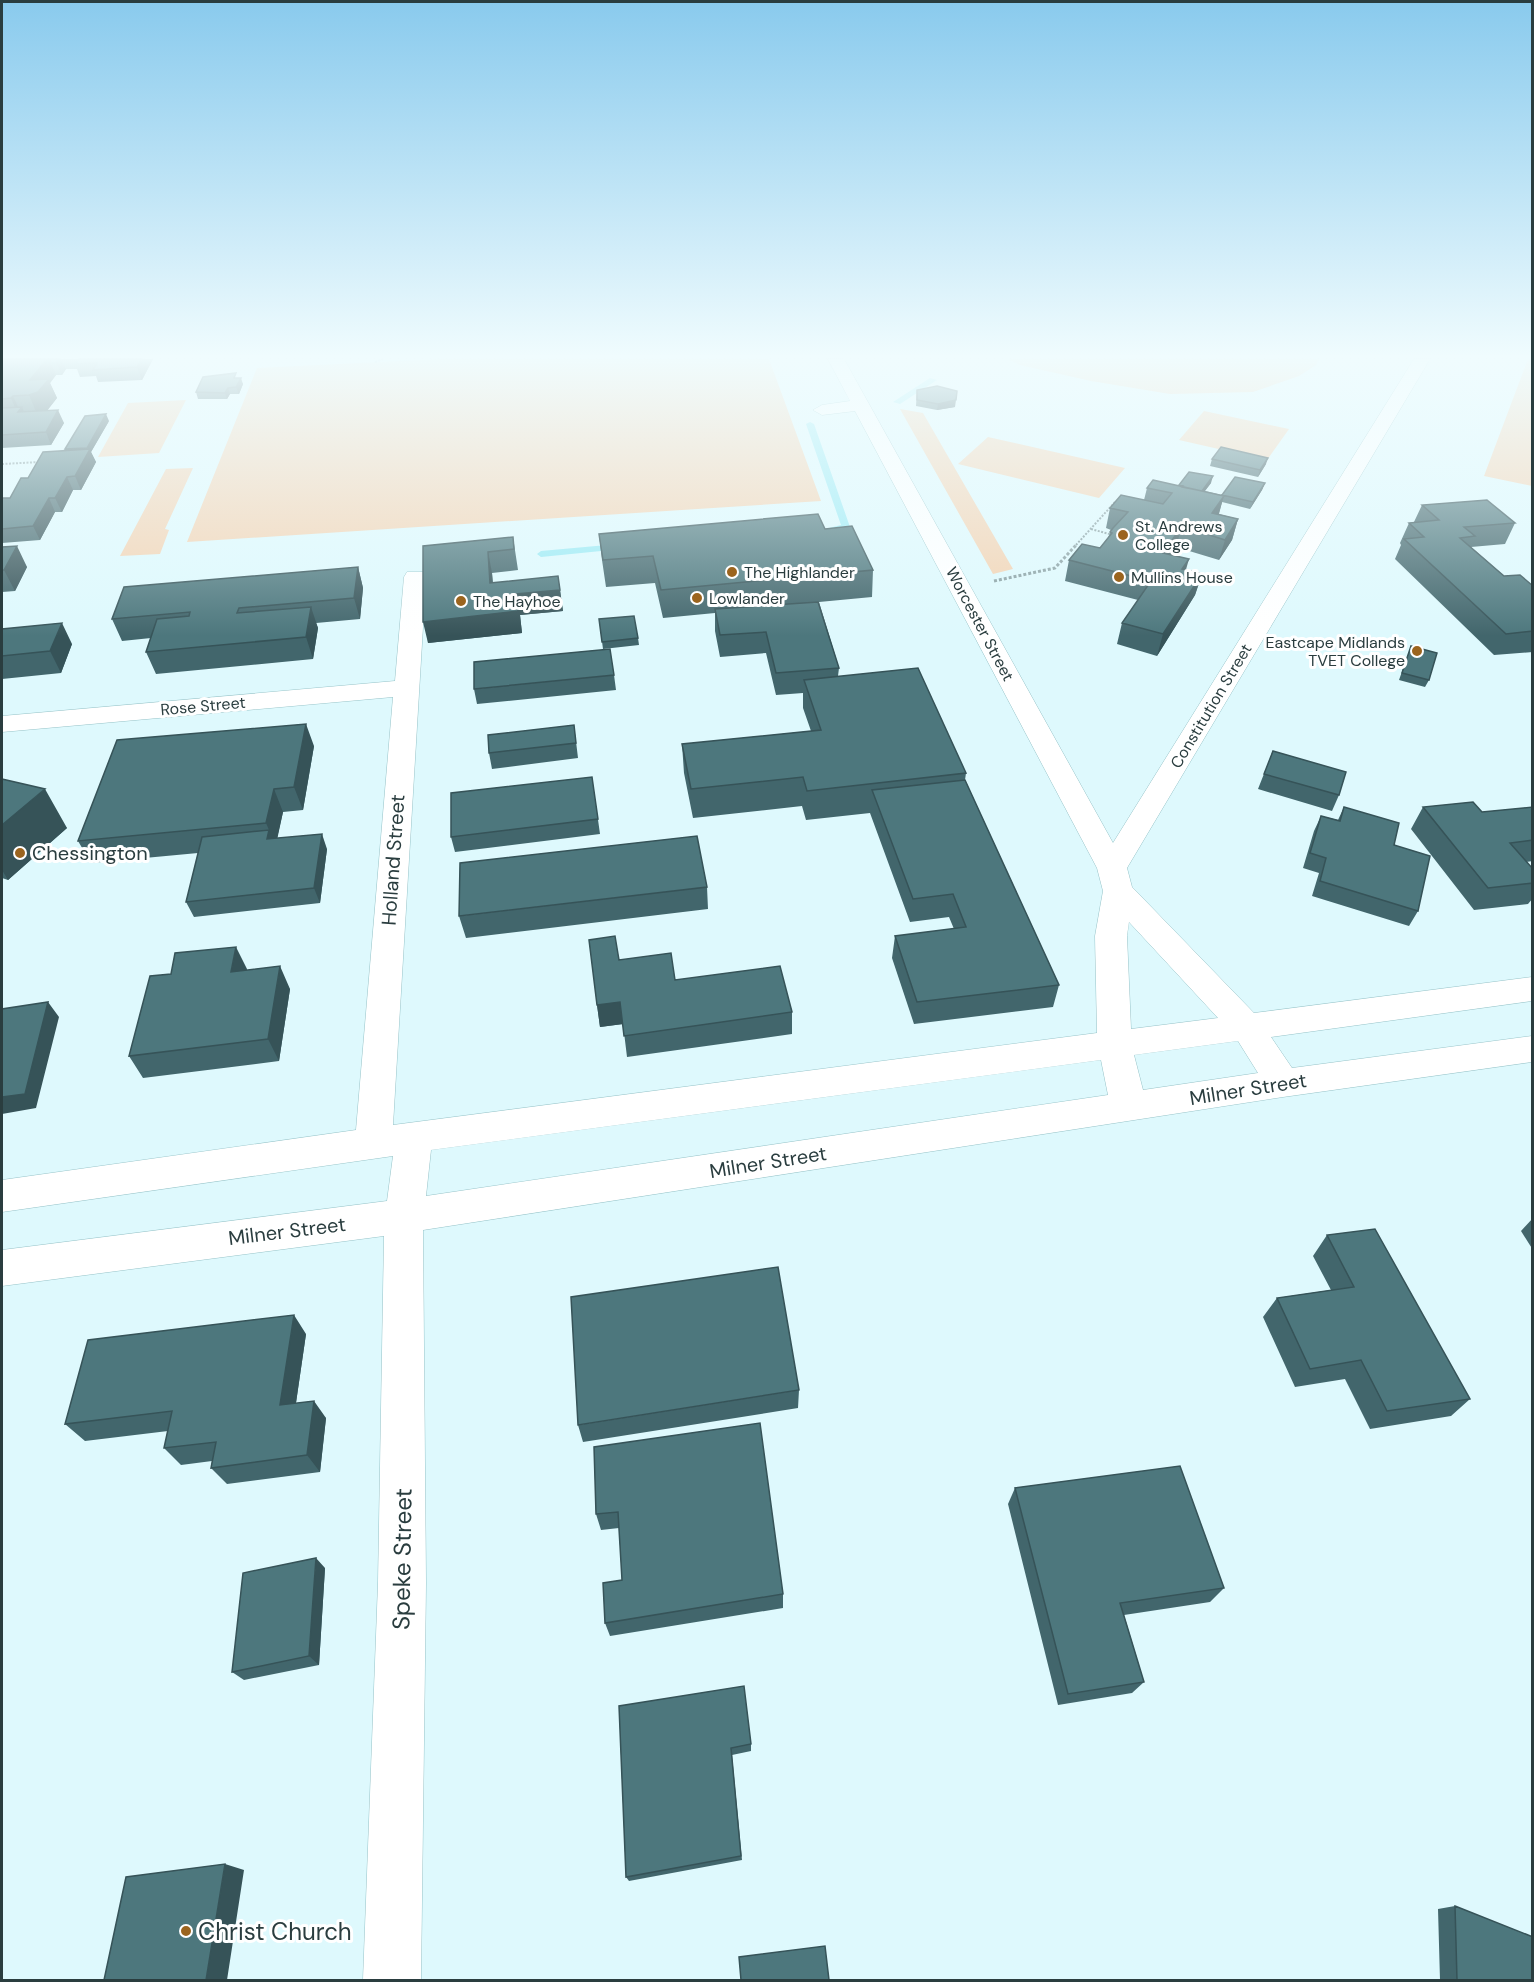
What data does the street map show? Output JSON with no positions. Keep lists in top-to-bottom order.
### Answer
{
  "streets": {
    "street": [
      "Worcester Street",
      "Rose Street",
      "Constitution Street",
      "Holland Street",
      "Milner Street",
      "Speke Street"
    ]
  },
  "crossings": [
    ["Worcester Street", "Constitution Street"],
    ["Worcester Street", "Milner Street"],
    ["Rose Street", "Holland Street"],
    ["Holland Street", "Speke Street"],
    ["Milner Street", "Speke Street"]
  ],
  "places": [
    "St. Andrews College",
    "The Highlander",
    "Mullins House",
    "Lowlander",
    "The Hayhoe",
    "Eastcape Midlands TVET College",
    "Chessington",
    "Christ Church"
  ]
}
